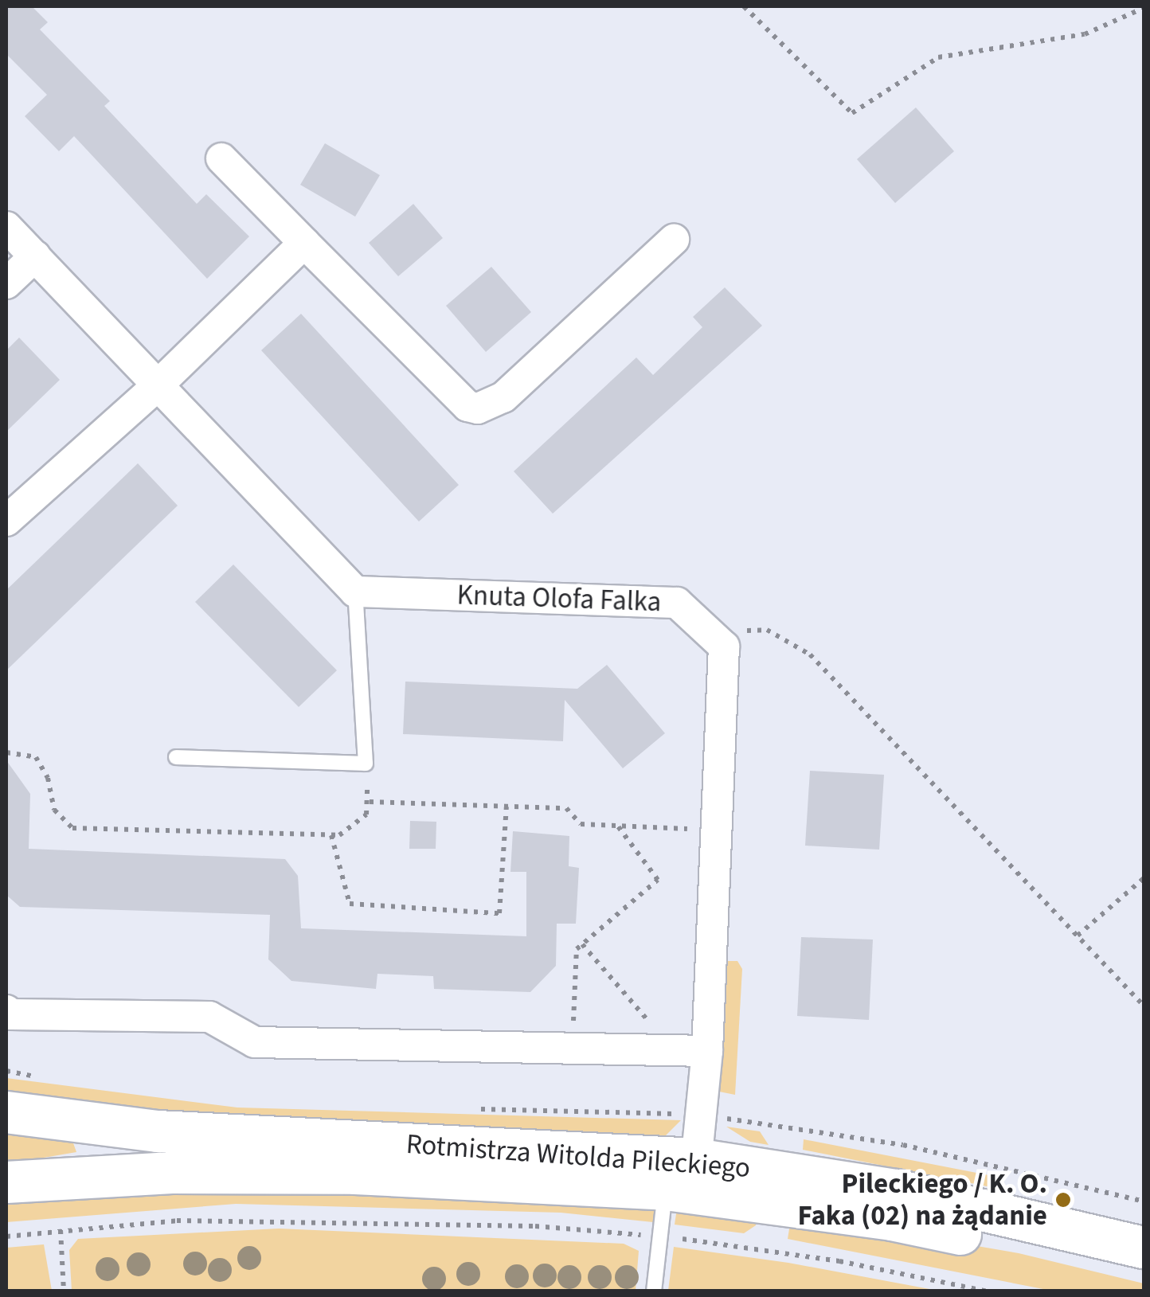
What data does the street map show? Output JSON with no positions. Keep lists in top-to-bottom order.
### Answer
{
  "streets": {
    "main road": ["Rotmistrza Witolda Pileckiego"],
    "street": ["Knuta Olofa Falka"]
  },
  "crossings": [
    ["Knuta Olofa Falka", "Rotmistrza Witolda Pileckiego"]
  ],
  "places": ["Pileckiego / K. O. Faka (02) na żądanie"]
}
